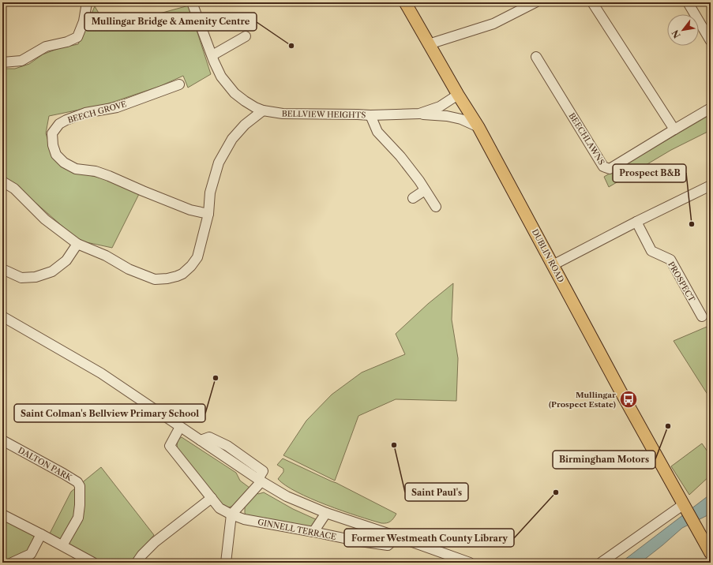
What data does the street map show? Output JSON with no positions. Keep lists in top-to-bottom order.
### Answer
{
  "streets": {
    "main road": ["DUBLIN ROAD"],
    "street": [
      "BEECH GROVE",
      "BELLVIEW HEIGHTS",
      "BEECHLAWNS",
      "PROSPECT",
      "DALTON PARK",
      "GINNELL TERRACE"
    ]
  },
  "crossings": [
    ["BELLVIEW HEIGHTS", "DUBLIN ROAD"]
  ],
  "places": {
    "other": [
      "Mullingar Bridge & Amenity Centre",
      "Prospect B&B",
      "Saint Colman's Bellview Primary School",
      "Birmingham Motors",
      "Saint Paul's",
      "Former Westmeath County Library"
    ],
    "bus stop": ["Mullingar (Prospect Estate)"]
  },
  "north": "bottom left"
}
